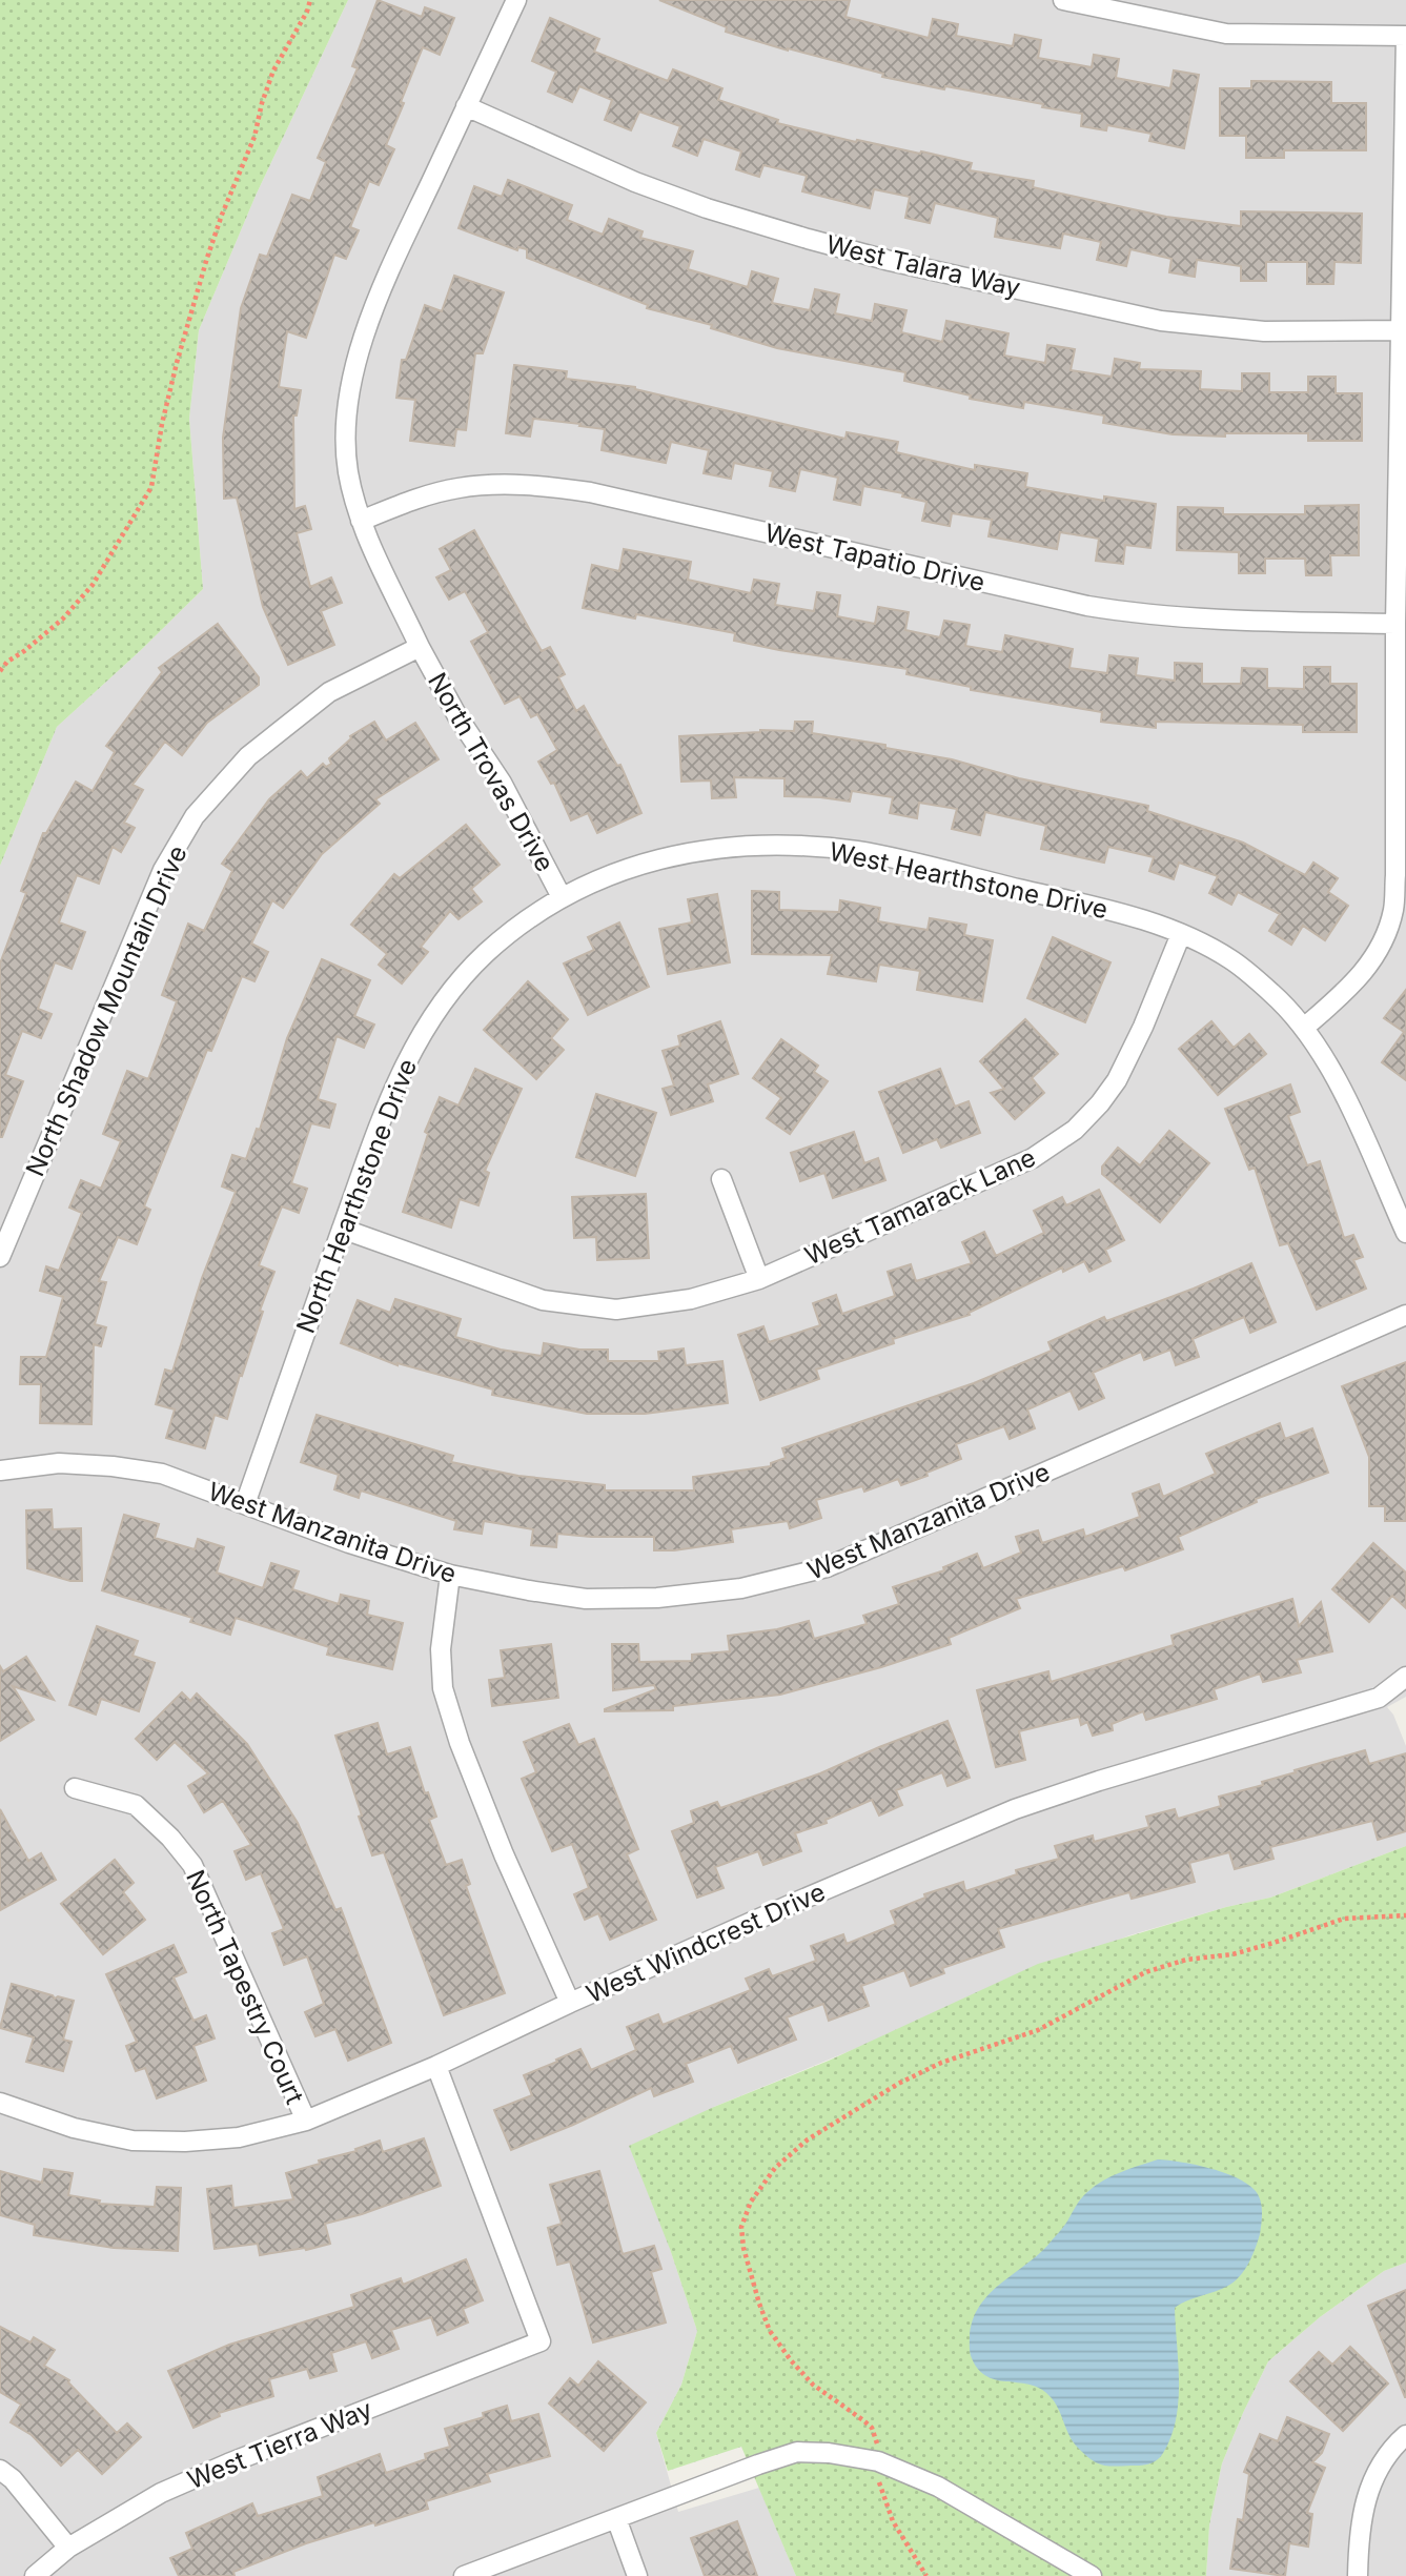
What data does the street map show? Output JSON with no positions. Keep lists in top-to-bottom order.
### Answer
{
  "streets": {
    "street": [
      "West Talara Way",
      "West Tapatio Drive",
      "North Trovas Drive",
      "West Hearthstone Drive",
      "North Shadow Mountain Drive",
      "North Hearthstone Drive",
      "West Tamarack Lane",
      "West Manzanita Drive",
      "West Windcrest Drive",
      "North Tapestry Court",
      "West Tierra Way"
    ]
  },
  "crossings": [
    ["North Trovas Drive", "West Hearthstone Drive"],
    ["North Trovas Drive", "North Shadow Mountain Drive"],
    ["North Trovas Drive", "North Hearthstone Drive"],
    ["West Hearthstone Drive", "North Hearthstone Drive"],
    ["West Hearthstone Drive", "West Tamarack Lane"],
    ["North Hearthstone Drive", "West Tamarack Lane"],
    ["North Hearthstone Drive", "West Manzanita Drive"],
    ["West Windcrest Drive", "North Tapestry Court"],
    ["West Windcrest Drive", "West Tierra Way"]
  ]
}
